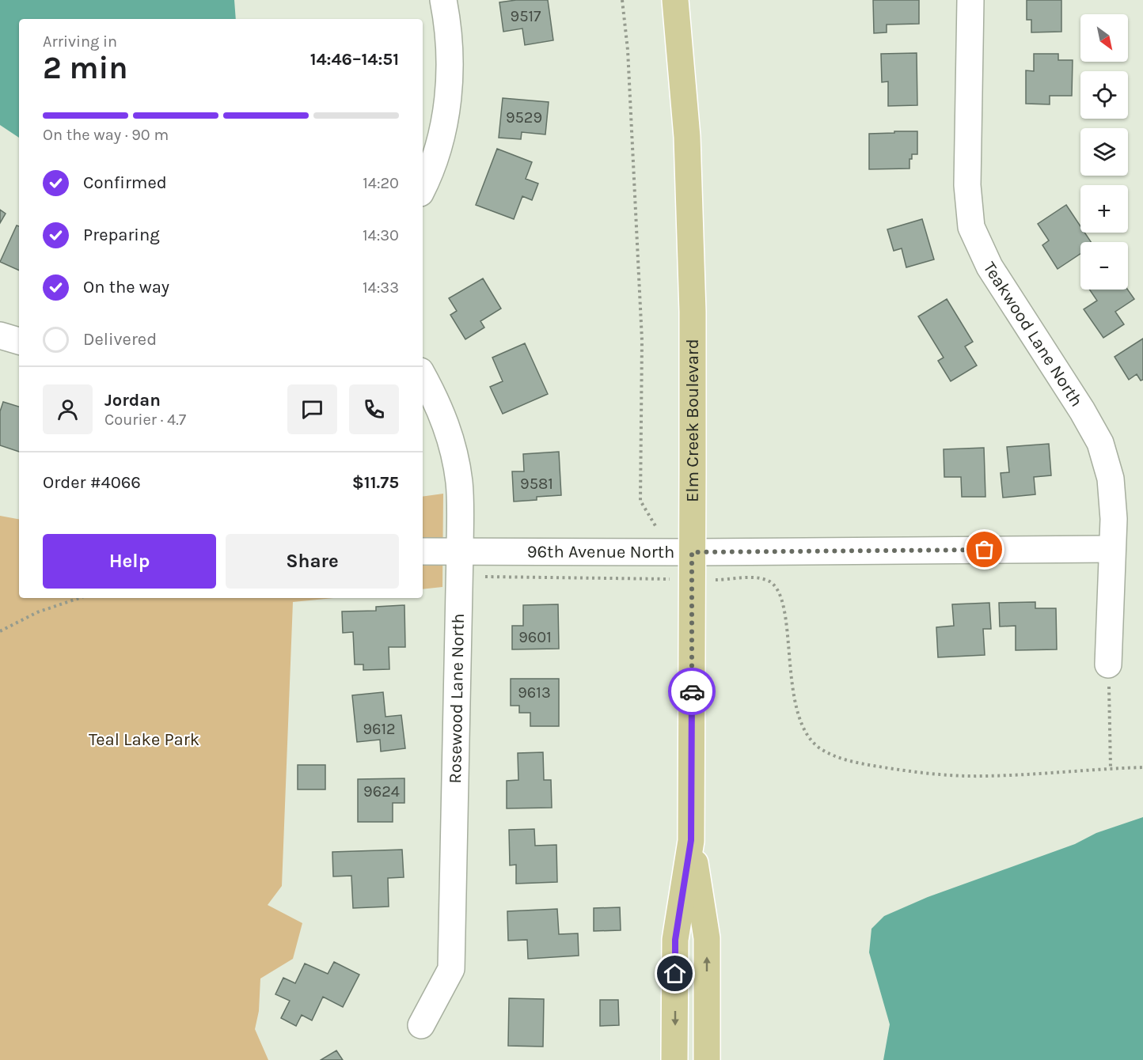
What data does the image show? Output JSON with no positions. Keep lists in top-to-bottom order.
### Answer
{
  "streets": {
    "main road": ["Elm Creek Boulevard"],
    "street": ["Teakwood Lane North", "96th Avenue North", "Rosewood Lane North"]
  },
  "crossings": [
    ["Teakwood Lane North", "96th Avenue North"],
    ["Elm Creek Boulevard", "96th Avenue North"],
    ["96th Avenue North", "Rosewood Lane North"]
  ],
  "parks": ["Teal Lake Park"],
  "house_numbers": [
    "9517",
    "9529",
    "9581",
    "9601",
    "9613",
    "9612",
    "9624"
  ],
  "north": "bottom right",
  "page": {
    "map_buttons": ["+", "−"],
    "heading": ["2 min", "Arriving in", "14:46–14:51"],
    "panel": [
      "Jordan",
      "Courier · 4.7",
      "Order #4066",
      "$11.75"
    ],
    "bar": "On the way · 90 m",
    "list": [
      ["Confirmed", "14:20"],
      ["Preparing", "14:30"],
      ["On the way", "14:33"],
      "Delivered"
    ],
    "buttons": ["Help", "Share"]
  }
}
